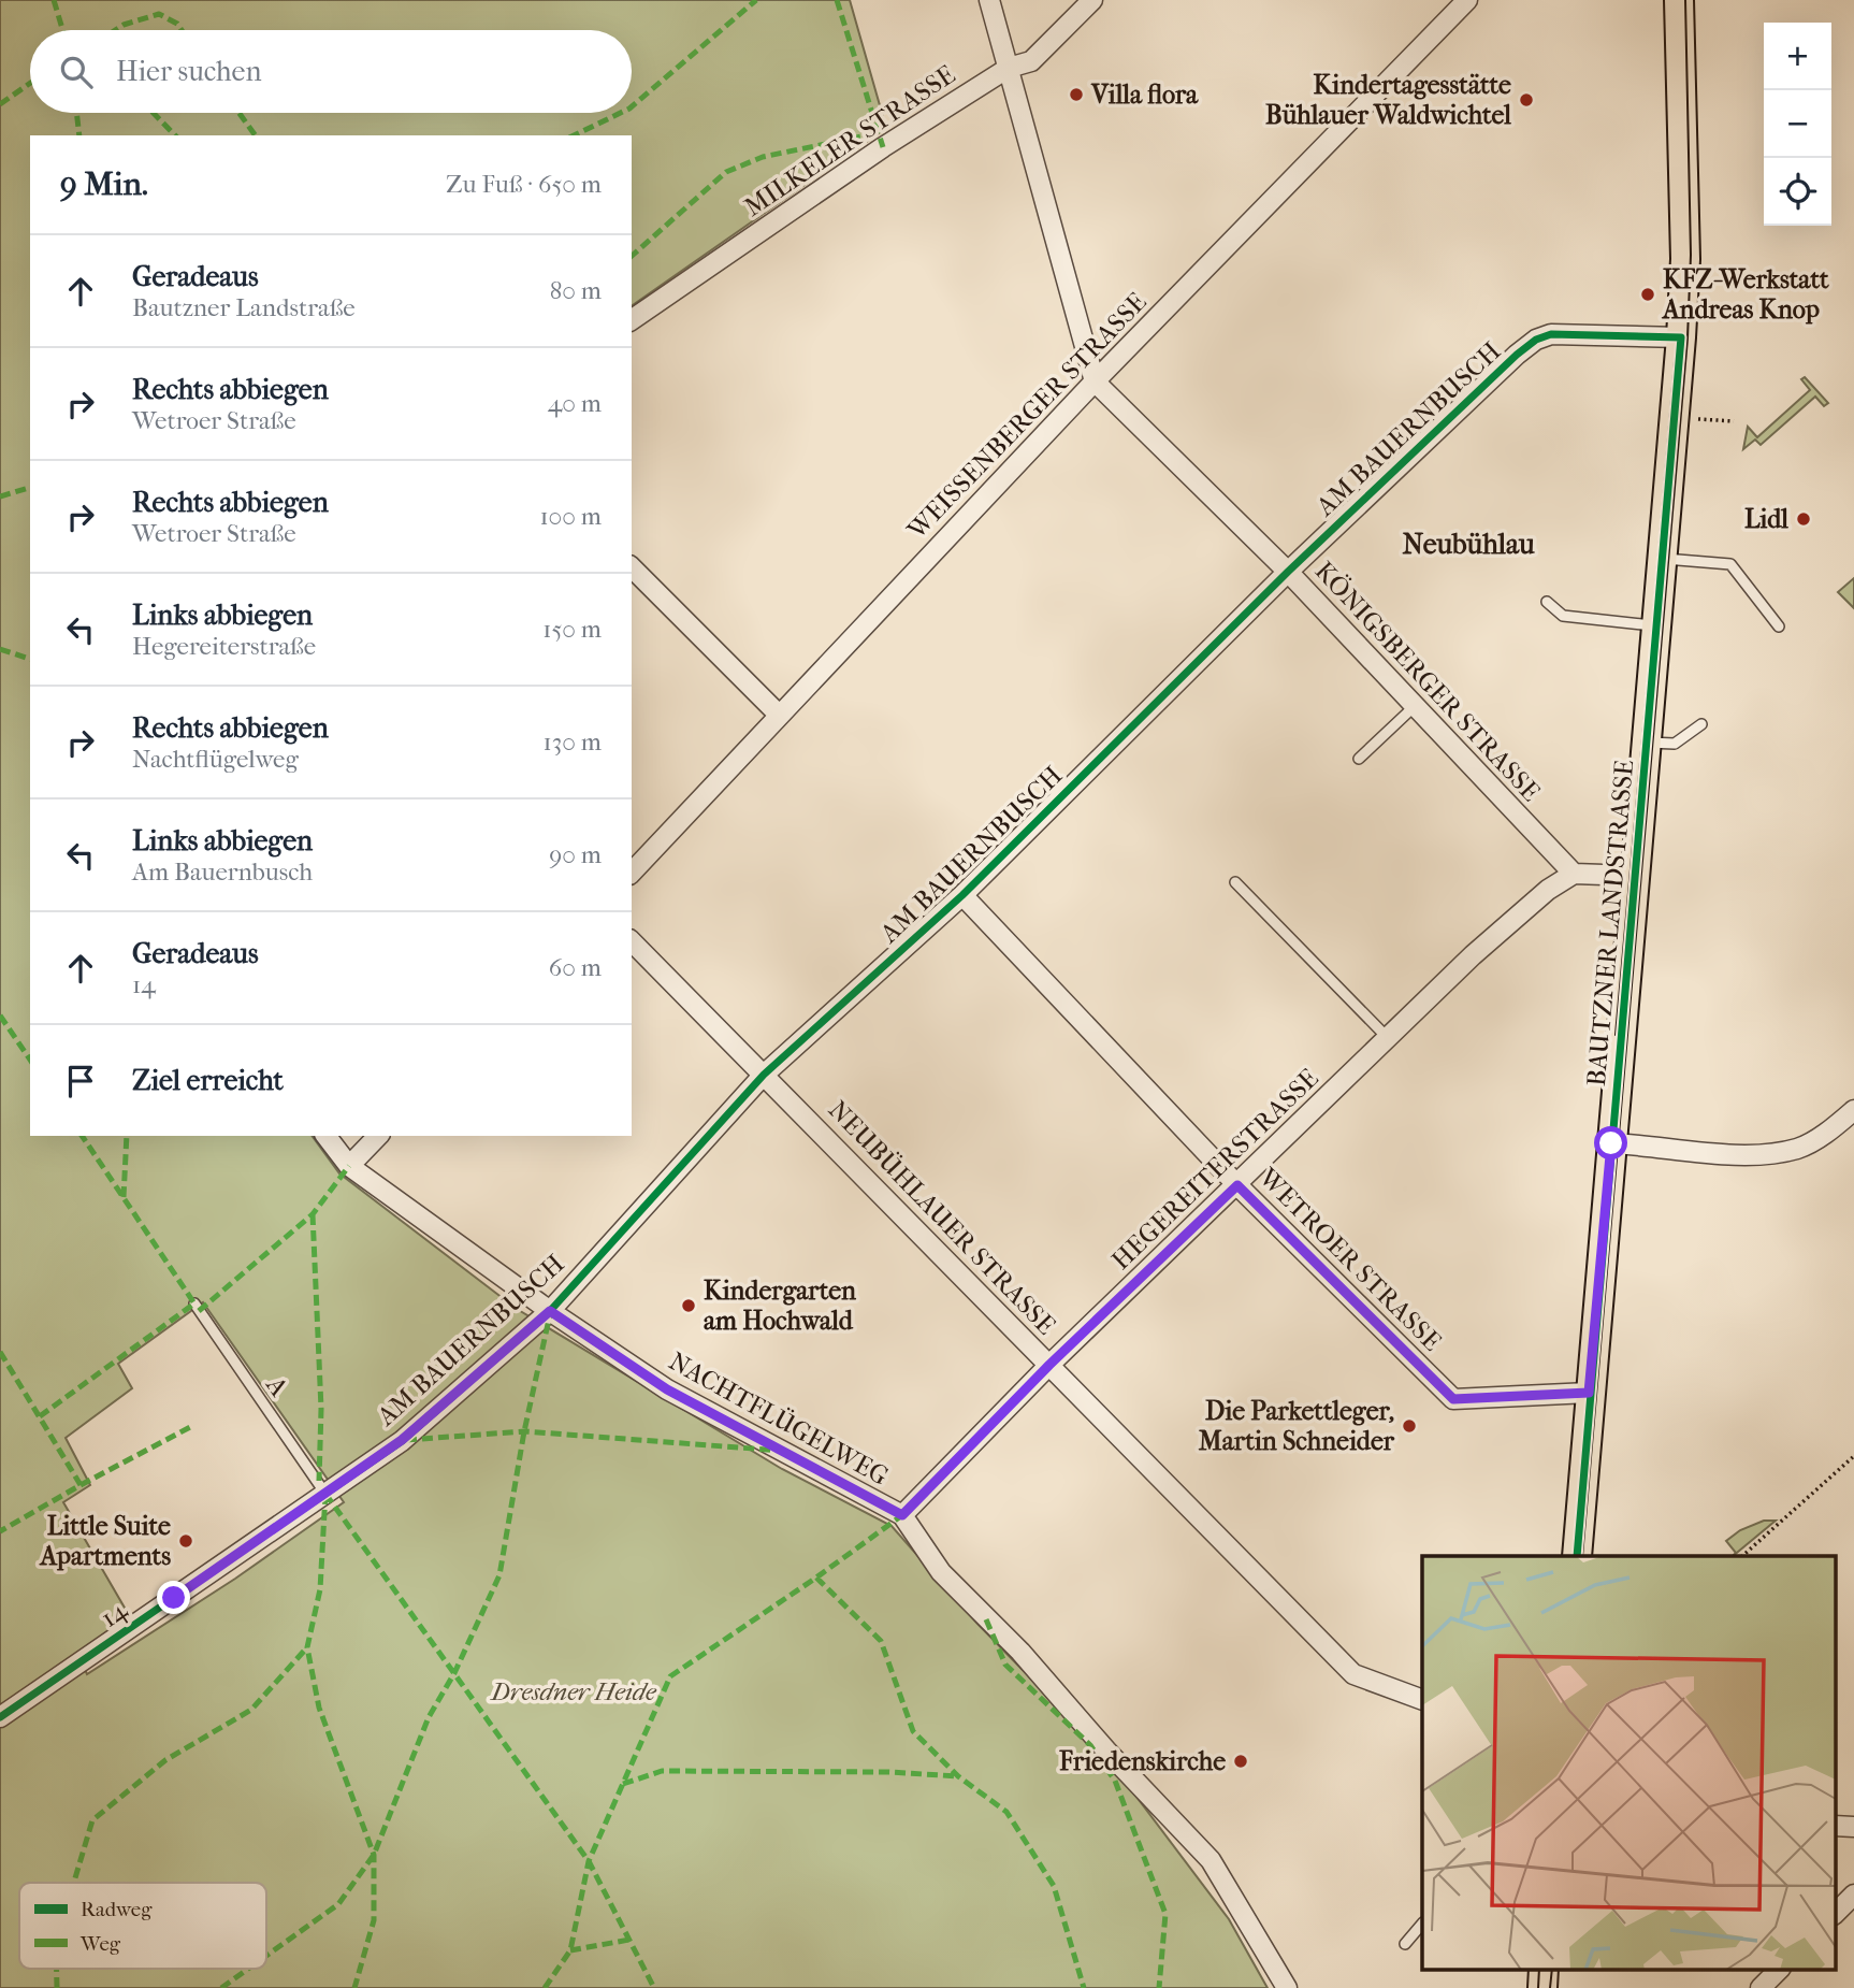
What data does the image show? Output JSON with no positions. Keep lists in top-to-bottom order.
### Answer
{
  "streets": {
    "main road": ["BAUTZNER LANDSTRASSE"],
    "street": [
      "MILKELER STRASSE",
      "WEISSENBERGER STRASSE",
      "AM BAUERNBUSCH",
      "KÖNIGSBERGER STRASSE",
      "HEGEREITERSTRASSE",
      "NEUBÜHLAUER STRASSE",
      "WETROER STRASSE",
      "NACHTFLÜGELWEG",
      "14"
    ],
    "lane": ["A"]
  },
  "crossings": [
    ["MILKELER STRASSE", "KÖNIGSBERGER STRASSE"],
    ["WEISSENBERGER STRASSE", "KÖNIGSBERGER STRASSE"],
    ["AM BAUERNBUSCH", "KÖNIGSBERGER STRASSE"],
    ["AM BAUERNBUSCH", "BAUTZNER LANDSTRASSE"],
    ["AM BAUERNBUSCH", "NEUBÜHLAUER STRASSE"],
    ["AM BAUERNBUSCH", "WETROER STRASSE"],
    ["AM BAUERNBUSCH", "A"],
    ["AM BAUERNBUSCH", "NACHTFLÜGELWEG"],
    ["AM BAUERNBUSCH", "14"],
    ["KÖNIGSBERGER STRASSE", "HEGEREITERSTRASSE"],
    ["BAUTZNER LANDSTRASSE", "WETROER STRASSE"],
    ["HEGEREITERSTRASSE", "NEUBÜHLAUER STRASSE"],
    ["HEGEREITERSTRASSE", "WETROER STRASSE"],
    ["HEGEREITERSTRASSE", "NACHTFLÜGELWEG"],
    ["A", "14"]
  ],
  "districts": ["Neubühlau"],
  "parks": ["Dresdner Heide"],
  "places": [
    "Villa flora",
    "Kindertagesstätte Bühlauer Waldwichtel",
    "KFZ-Werkstatt Andreas Knop",
    "Lidl",
    "Kindergarten am Hochwald",
    "Die Parkettleger, Martin Schneider",
    "Little Suite Apartments",
    "Friedenskirche"
  ],
  "legend": ["Radweg", "Weg"],
  "page": {
    "map_buttons": ["+", "−"],
    "search": "Hier suchen",
    "heading": ["9 Min.", "Zu Fuß · 650 m"],
    "list": [
      ["Geradeaus", "Bautzner Landstraße", "80 m"],
      ["Rechts abbiegen", "Wetroer Straße", "40 m"],
      ["Rechts abbiegen", "Wetroer Straße", "100 m"],
      ["Links abbiegen", "Hegereiterstraße", "150 m"],
      ["Rechts abbiegen", "Nachtflügelweg", "130 m"],
      ["Links abbiegen", "Am Bauernbusch", "90 m"],
      ["Geradeaus", "14", "60 m"],
      "Ziel erreicht"
    ]
  }
}
